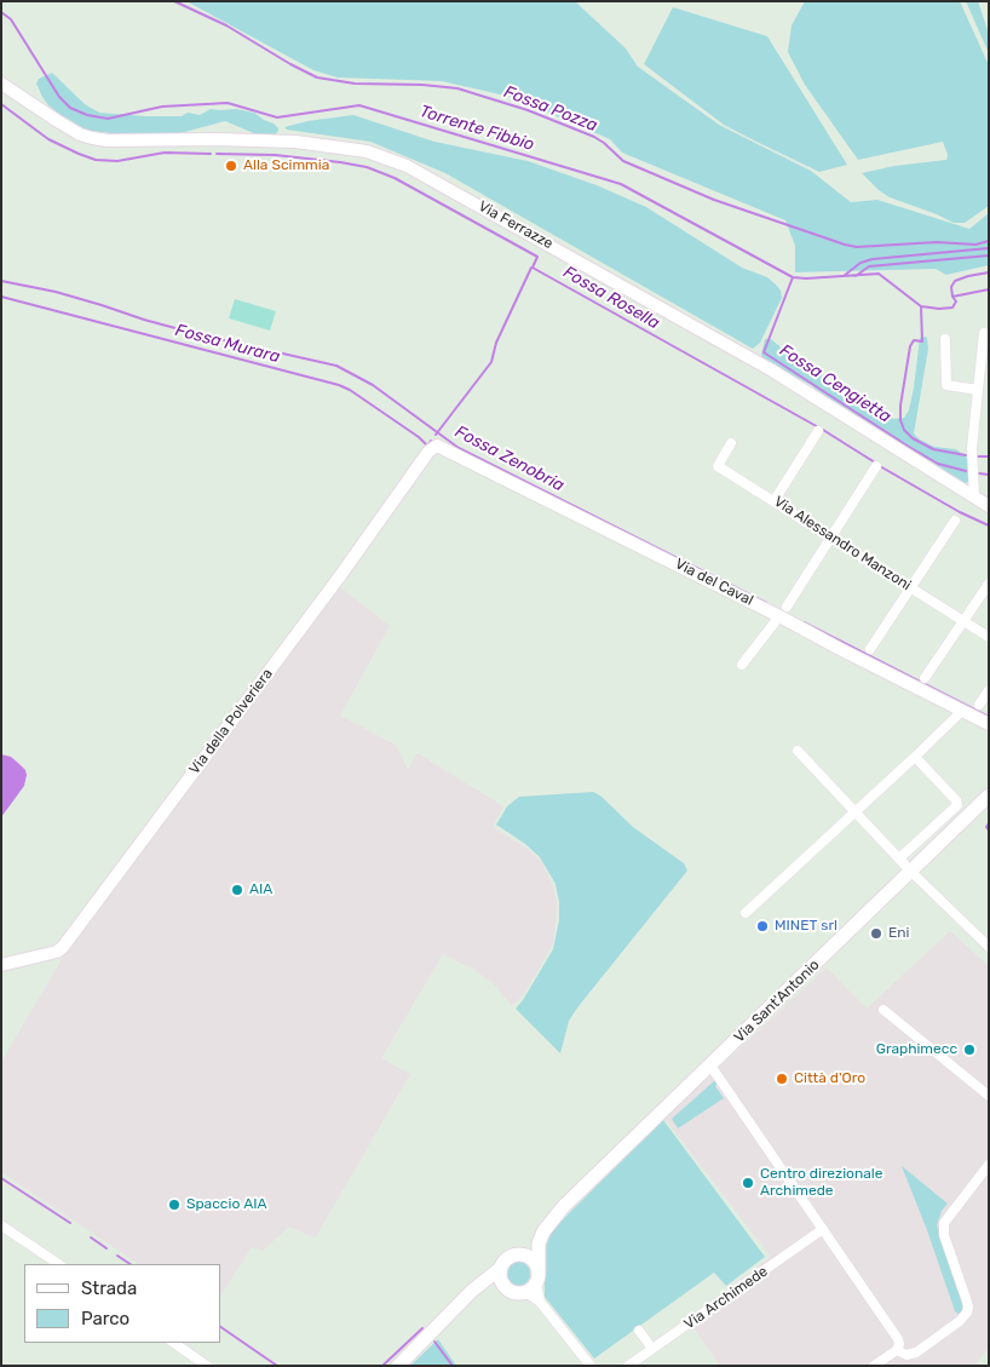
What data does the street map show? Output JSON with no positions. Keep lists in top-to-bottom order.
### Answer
{
  "streets": {
    "main road": ["Via Sant'Antonio"],
    "street": [
      "Via Ferrazze",
      "Via Alessandro Manzoni",
      "Via del Caval",
      "Via della Polveriera",
      "Via Archimede"
    ]
  },
  "crossings": [
    ["Via del Caval", "Via della Polveriera"]
  ],
  "water": [
    "Fossa Pozza",
    "Torrente Fibbio",
    "Fossa Rosella",
    "Fossa Murara",
    "Fossa Cengietta",
    "Fossa Zenobria"
  ],
  "places": [
    "Alla Scimmia",
    "AIA",
    "MINET srl",
    "Eni",
    "Graphimecc",
    "Città d'Oro",
    "Centro direzionale Archimede",
    "Spaccio AIA"
  ],
  "legend": ["Strada", "Parco"]
}
